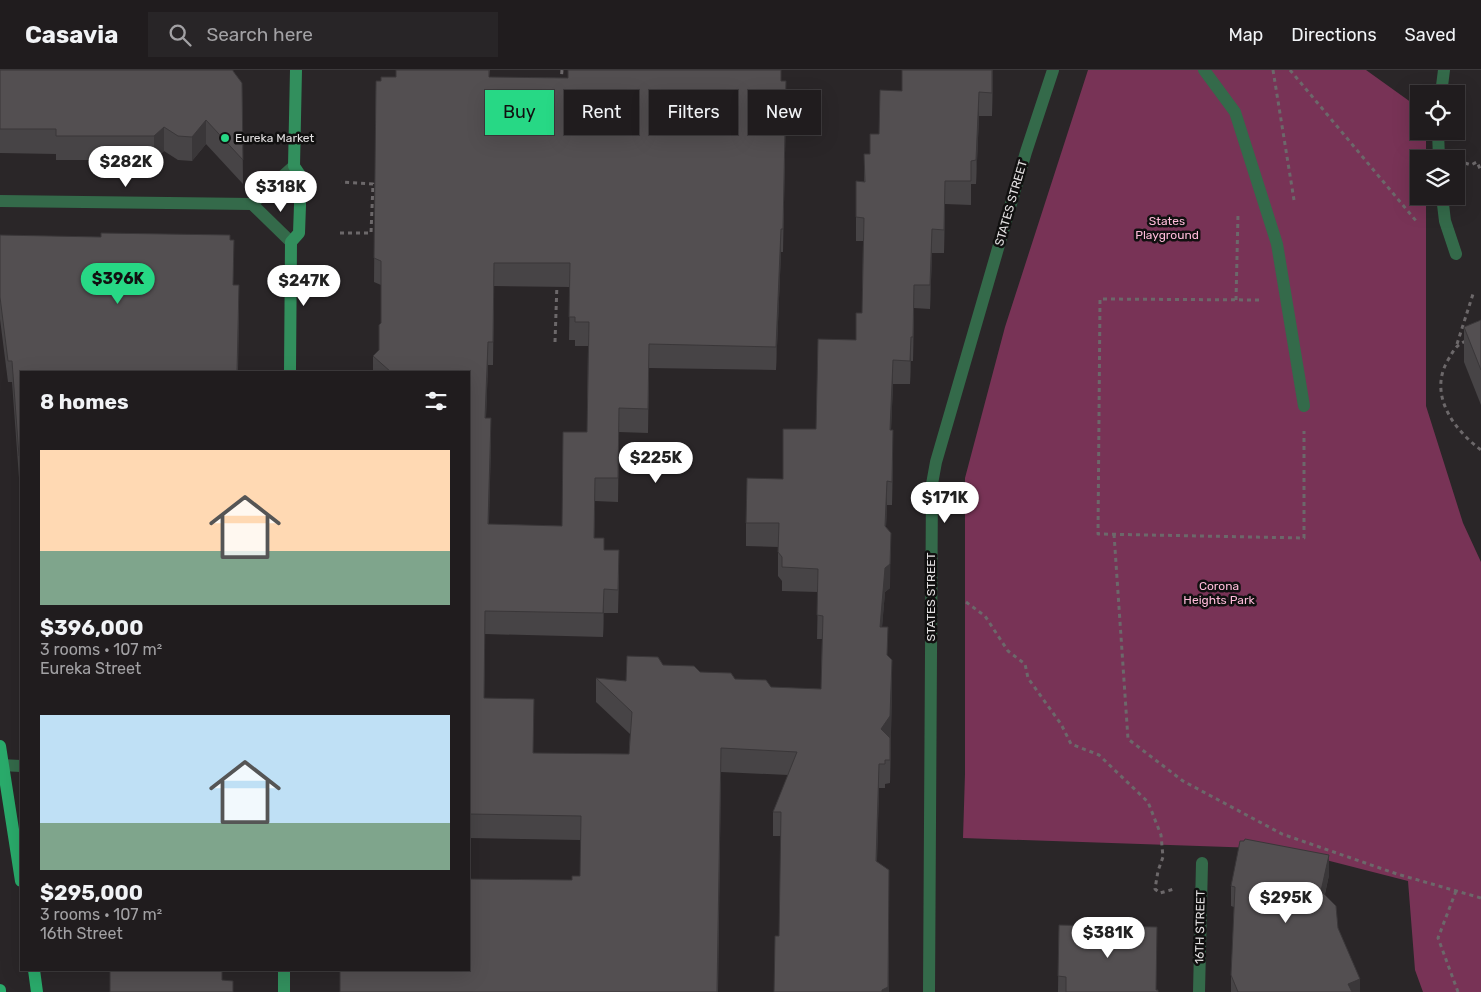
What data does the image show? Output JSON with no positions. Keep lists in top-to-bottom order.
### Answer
{
  "streets": {
    "street": ["STATES STREET", "16TH STREET"]
  },
  "parks": ["States Playground", "Corona Heights Park"],
  "places": ["Eureka Market"],
  "page": {
    "header": "Casavia",
    "search": "Search here",
    "nav": ["Map", "Directions", "Saved"],
    "chip": [
      "Buy",
      "Rent",
      "Filters",
      "New"
    ],
    "price": [
      "$282K",
      "$318K",
      "$396K",
      "$247K",
      "$225K",
      "$171K",
      "$295K",
      "$381K"
    ],
    "heading": "8 homes",
    "list": [
      {
        "name": "$396,000",
        "note": "3 rooms · 107 m² · Eureka Street"
      },
      {
        "name": "$295,000",
        "note": "3 rooms · 107 m² · 16th Street"
      }
    ]
  }
}
